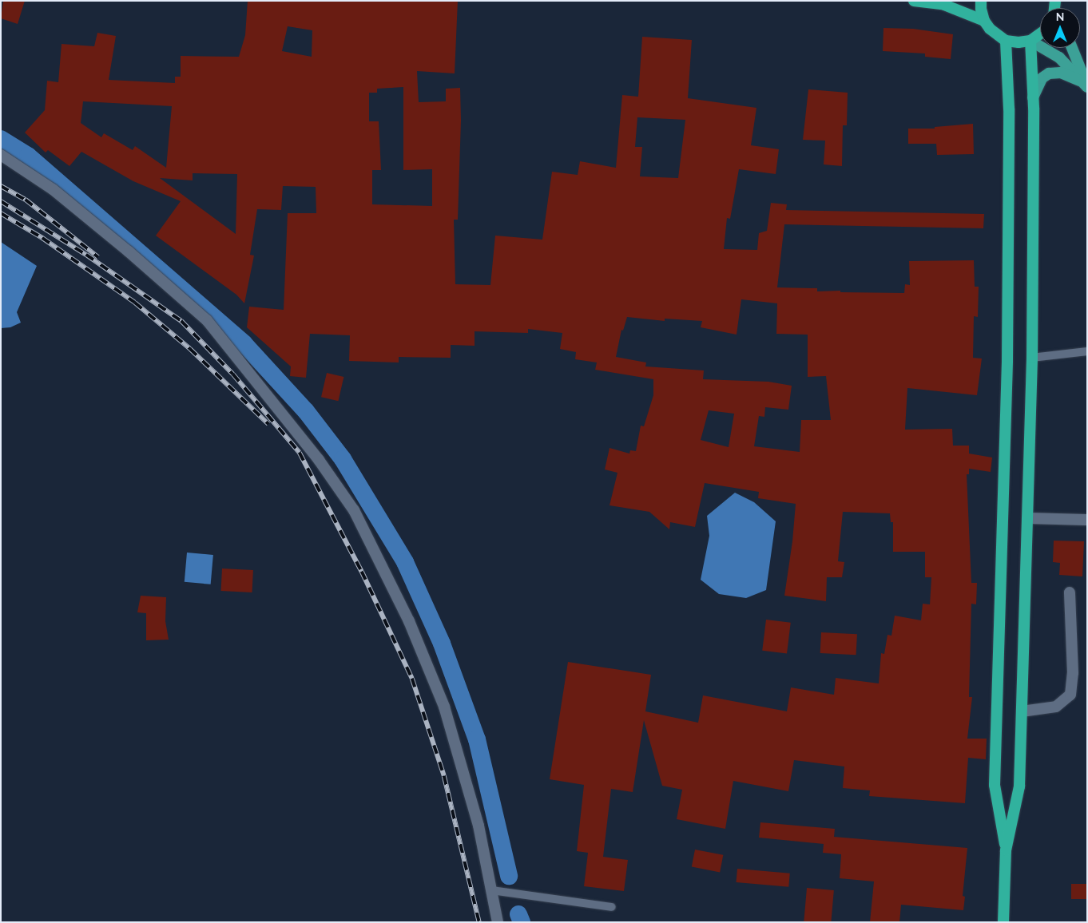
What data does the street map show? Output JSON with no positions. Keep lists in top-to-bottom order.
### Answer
{
  "north": "top"
}
